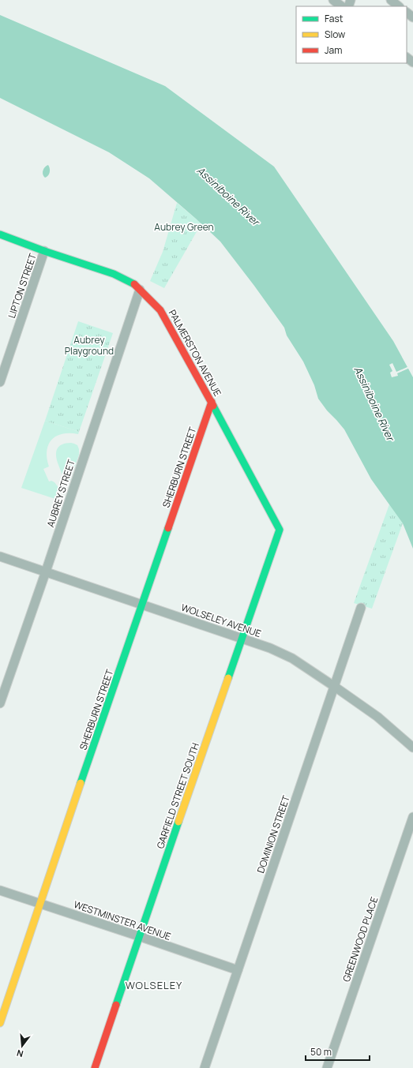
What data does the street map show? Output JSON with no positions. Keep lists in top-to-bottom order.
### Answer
{
  "streets": {
    "street": [
      "LIPTON STREET",
      "PALMERSTON AVENUE",
      "SHERBURN STREET",
      "AUBREY STREET",
      "WOLSELEY AVENUE",
      "GARFIELD STREET SOUTH",
      "DOMINION STREET",
      "WESTMINSTER AVENUE",
      "GREENWOOD PLACE"
    ]
  },
  "crossings": [
    ["LIPTON STREET", "PALMERSTON AVENUE"],
    ["PALMERSTON AVENUE", "SHERBURN STREET"],
    ["PALMERSTON AVENUE", "AUBREY STREET"],
    ["PALMERSTON AVENUE", "GARFIELD STREET SOUTH"],
    ["SHERBURN STREET", "WOLSELEY AVENUE"],
    ["SHERBURN STREET", "WESTMINSTER AVENUE"],
    ["AUBREY STREET", "WOLSELEY AVENUE"],
    ["WOLSELEY AVENUE", "GARFIELD STREET SOUTH"],
    ["WOLSELEY AVENUE", "DOMINION STREET"],
    ["GARFIELD STREET SOUTH", "WESTMINSTER AVENUE"],
    ["DOMINION STREET", "WESTMINSTER AVENUE"]
  ],
  "districts": ["WOLSELEY"],
  "water": ["Assiniboine River"],
  "parks": ["Aubrey Green", "Aubrey Playground"],
  "legend": ["Fast", "Slow", "Jam"],
  "scale_bar": "50 m",
  "north": "bottom"
}
